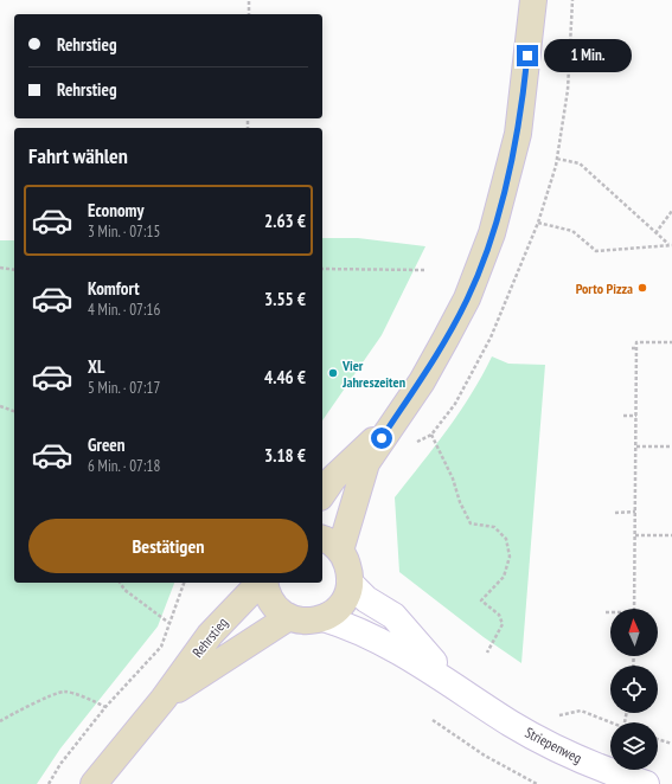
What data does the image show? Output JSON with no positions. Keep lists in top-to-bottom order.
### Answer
{
  "streets": {
    "street": ["Rehrstieg", "Striepenweg"]
  },
  "places": ["Porto Pizza", "Vier Jahreszeiten"],
  "north": "top",
  "page": {
    "banner": ["Rehrstieg", "Rehrstieg"],
    "bubble": "1 Min.",
    "heading": "Fahrt wählen",
    "list": [
      {
        "name": "Economy",
        "note": "3 Min. · 07:15",
        "value": "2.63 €"
      },
      {
        "name": "Komfort",
        "note": "4 Min. · 07:16",
        "value": "3.55 €"
      },
      {
        "name": "XL",
        "note": "5 Min. · 07:17",
        "value": "4.46 €"
      },
      {
        "name": "Green",
        "note": "6 Min. · 07:18",
        "value": "3.18 €"
      }
    ],
    "buttons": "Bestätigen"
  }
}
